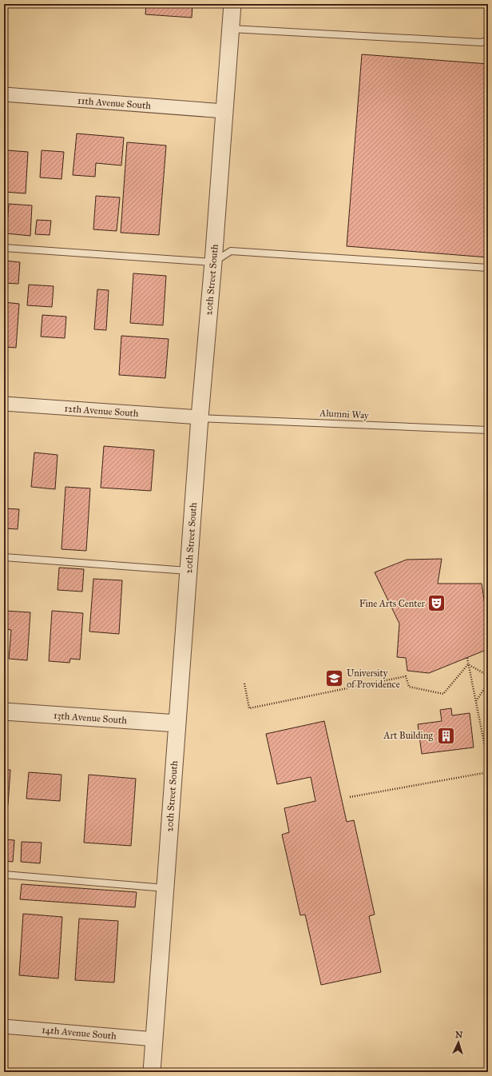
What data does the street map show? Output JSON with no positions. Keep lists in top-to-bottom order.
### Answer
{
  "streets": {
    "street": [
      "11th Avenue South",
      "20th Street South",
      "12th Avenue South",
      "13th Avenue South",
      "14th Avenue South"
    ],
    "lane": ["Alumni Way"]
  },
  "crossings": [
    ["11th Avenue South", "20th Street South"],
    ["20th Street South", "12th Avenue South"],
    ["20th Street South", "Alumni Way"],
    ["20th Street South", "13th Avenue South"],
    ["20th Street South", "14th Avenue South"],
    ["12th Avenue South", "Alumni Way"]
  ],
  "places": {
    "theatre": ["Fine Arts Center"],
    "school or university": ["University of Providence"],
    "building": ["Art Building"]
  },
  "north": "top"
}
